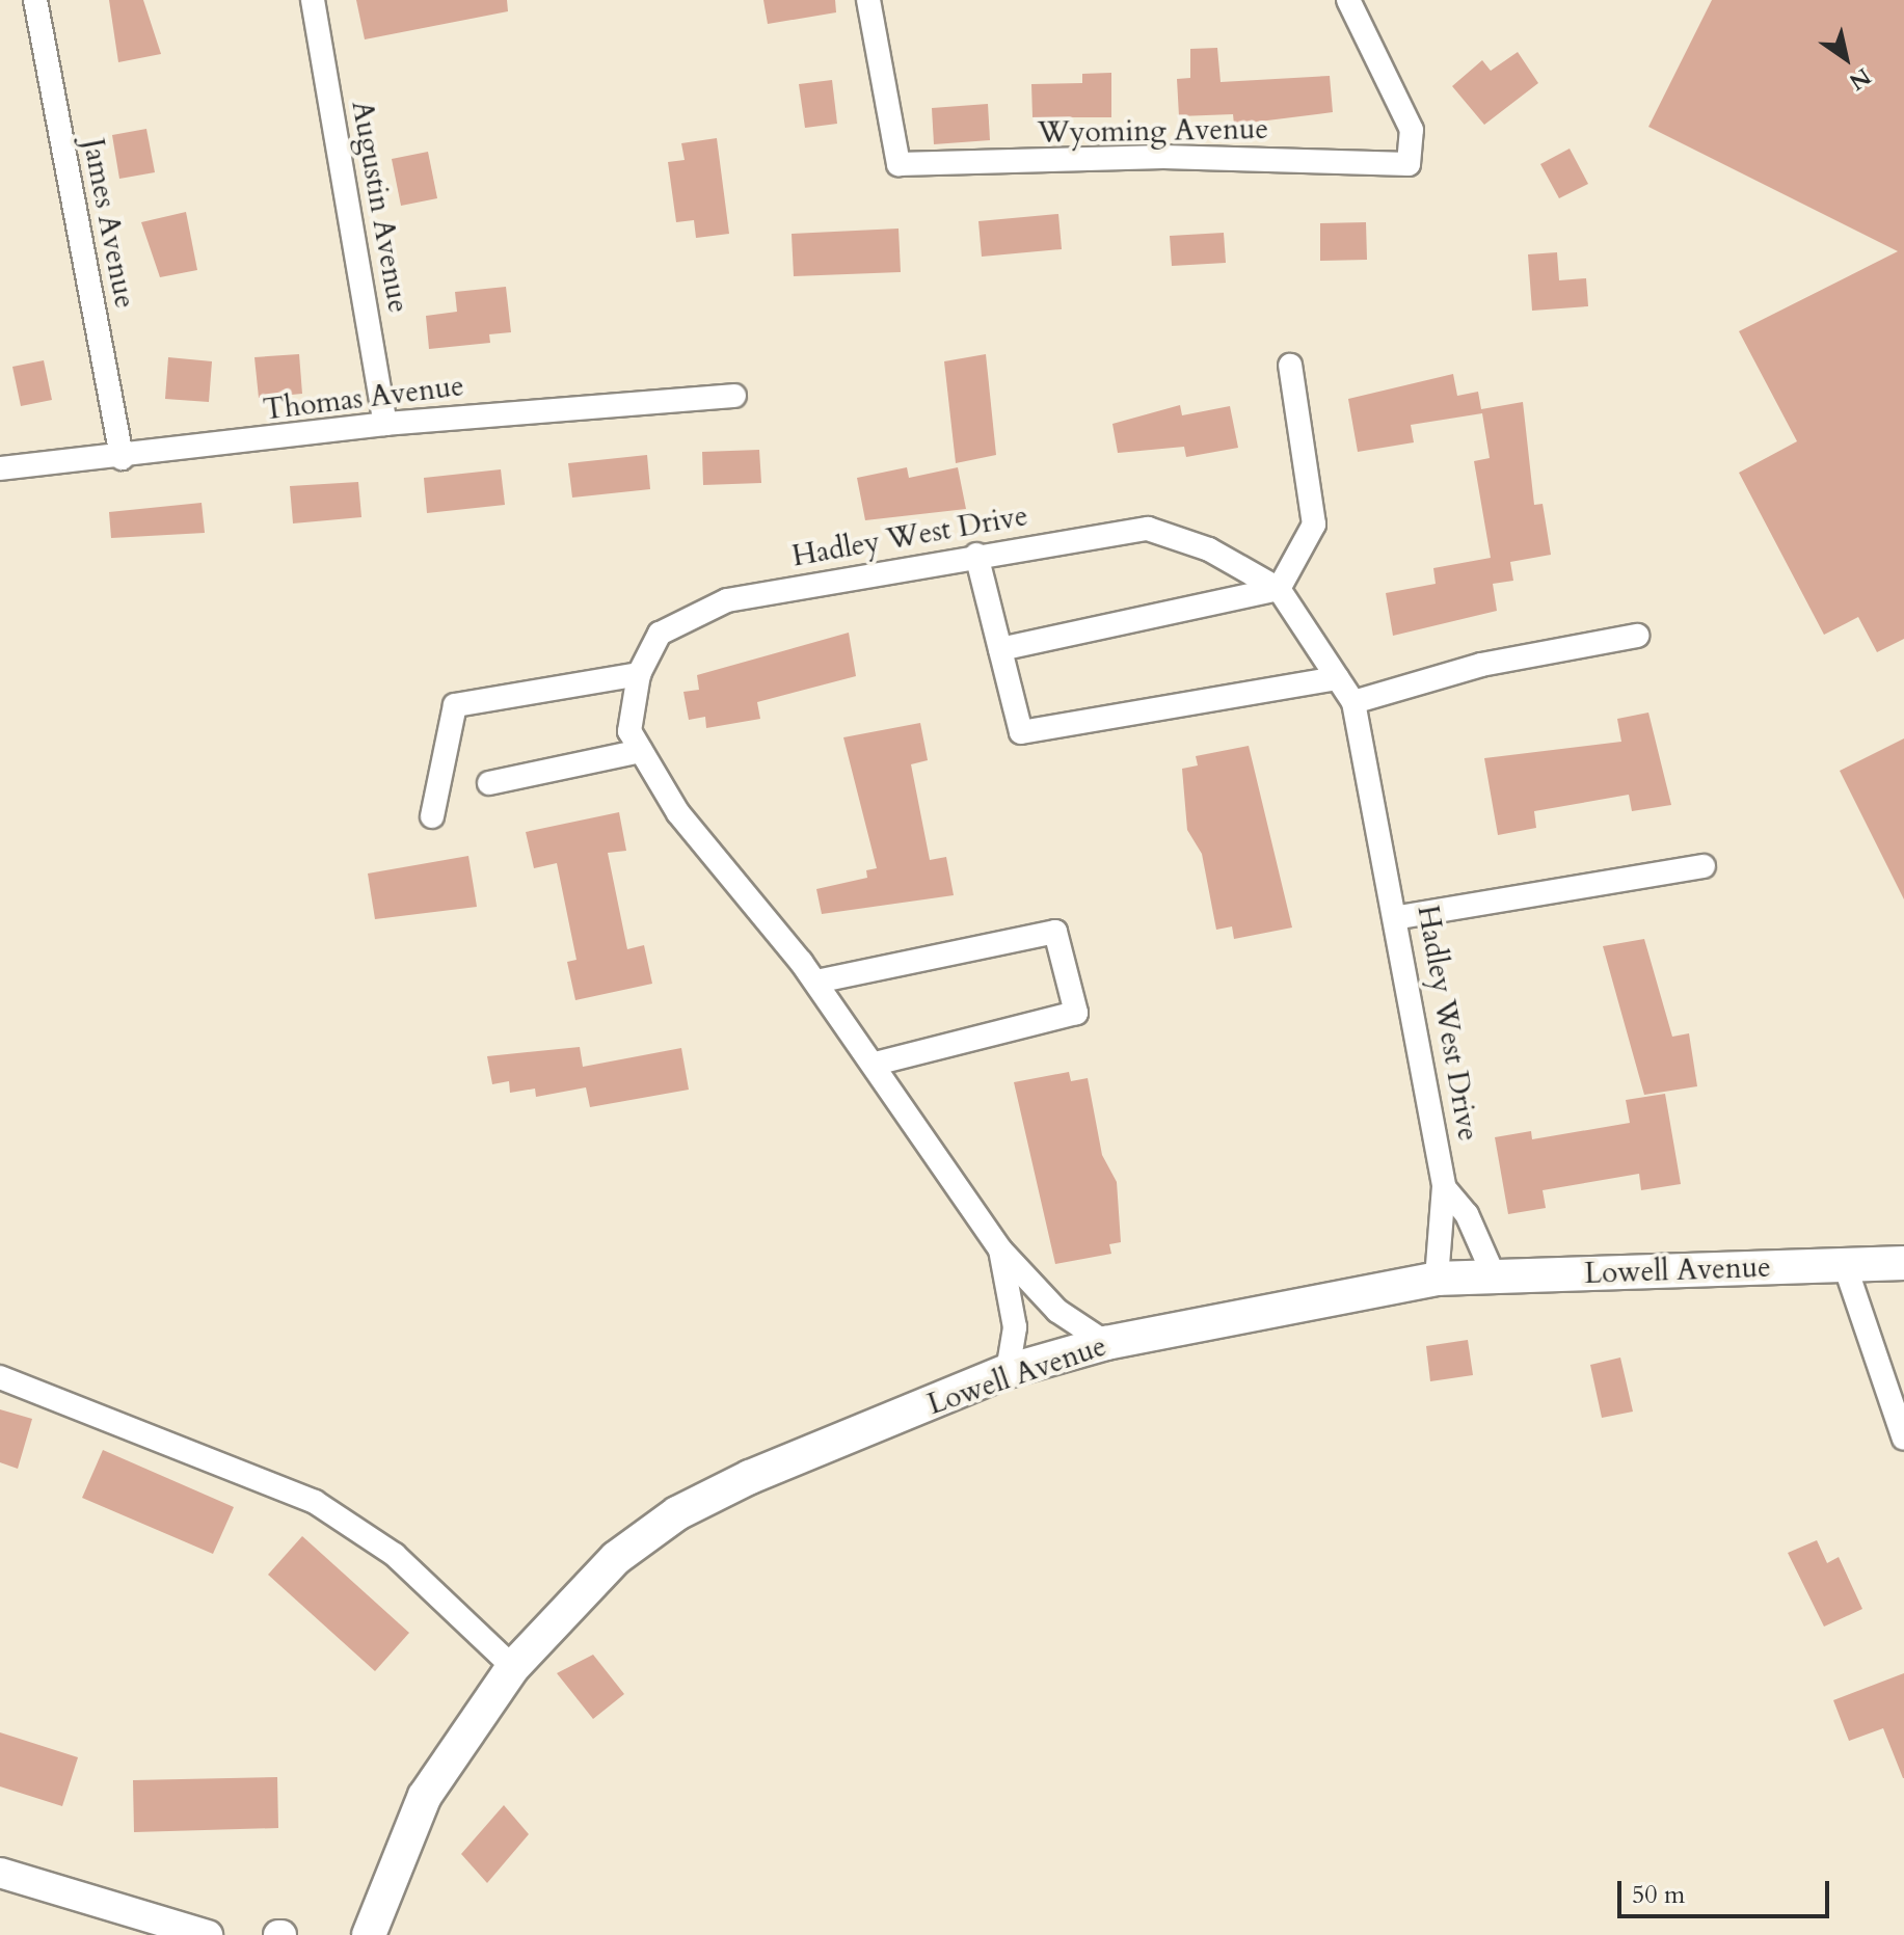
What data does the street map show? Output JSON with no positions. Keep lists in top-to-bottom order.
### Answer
{
  "streets": {
    "main road": ["Lowell Avenue"],
    "street": [
      "Wyoming Avenue",
      "Augustin Avenue",
      "James Avenue",
      "Thomas Avenue",
      "Hadley West Drive"
    ]
  },
  "crossings": [
    ["Augustin Avenue", "Thomas Avenue"],
    ["James Avenue", "Thomas Avenue"],
    ["Hadley West Drive", "Lowell Avenue"]
  ],
  "scale_bar": "50 m",
  "north": "bottom right"
}
